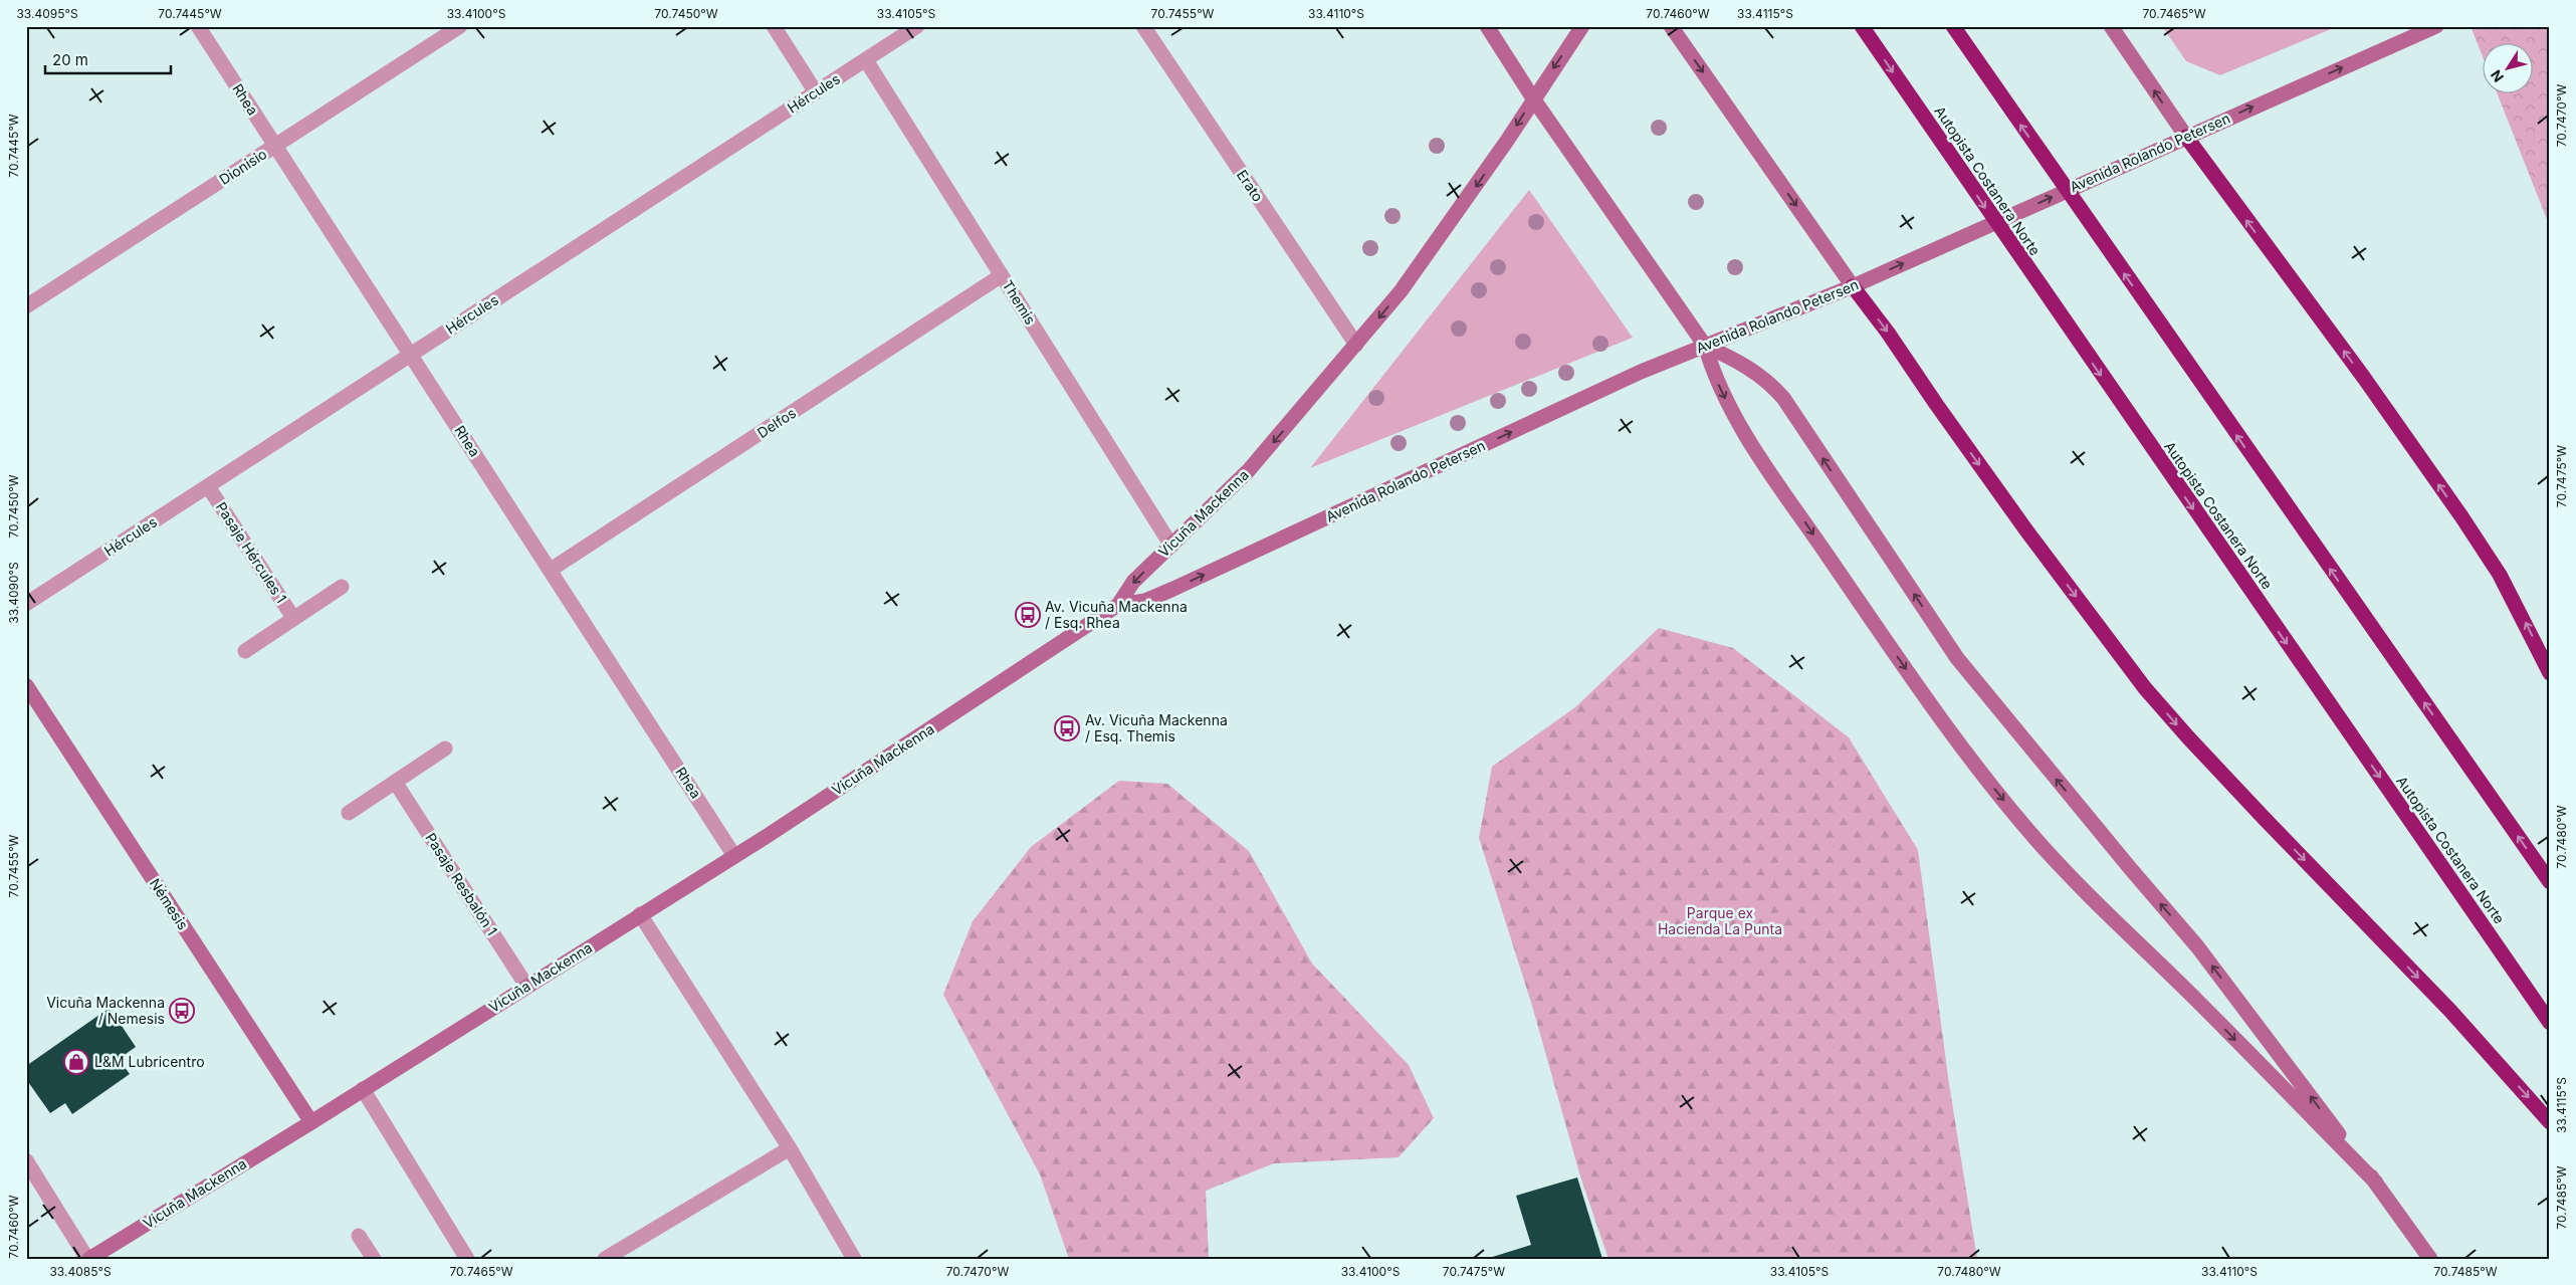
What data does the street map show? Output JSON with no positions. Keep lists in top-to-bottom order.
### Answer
{
  "streets": {
    "highway": ["Autopista Costanera Norte"],
    "main road": ["Avenida Rolando Petersen", "Vicuña Mackenna", "Némesis"],
    "street": [
      "Hércules",
      "Rhea",
      "Dionisio",
      "Erato",
      "Themis",
      "Delfos",
      "Pasaje Hércules 1",
      "Pasaje Resbalón 1"
    ]
  },
  "crossings": [
    ["Hércules", "Rhea"],
    ["Hércules", "Themis"],
    ["Hércules", "Pasaje Hércules 1"],
    ["Rhea", "Dionisio"],
    ["Rhea", "Delfos"],
    ["Rhea", "Vicuña Mackenna"],
    ["Avenida Rolando Petersen", "Vicuña Mackenna"],
    ["Erato", "Vicuña Mackenna"],
    ["Themis", "Delfos"],
    ["Themis", "Vicuña Mackenna"],
    ["Vicuña Mackenna", "Pasaje Resbalón 1"],
    ["Vicuña Mackenna", "Némesis"]
  ],
  "one_way": ["Avenida Rolando Petersen", "Vicuña Mackenna"],
  "parks": ["Parque ex Hacienda La Punta"],
  "places": {
    "bus stop": ["Av. Vicuña Mackenna / Esq. Rhea", "Av. Vicuña Mackenna / Esq. Themis", "Vicuña Mackenna / Nemesis"],
    "shop": ["L&M Lubricentro"]
  },
  "scale_bar": "20 m",
  "north": "bottom left",
  "coordinates": [
    "33.4095°S",
    "70.7445°W",
    "33.4100°S",
    "70.7450°W",
    "33.4105°S",
    "70.7455°W",
    "33.4110°S",
    "70.7460°W",
    "33.4115°S",
    "70.7465°W",
    "70.7470°W",
    "70.7475°W",
    "33.4090°S",
    "70.7480°W",
    "70.7485°W",
    "33.4085°S"
  ]
}
